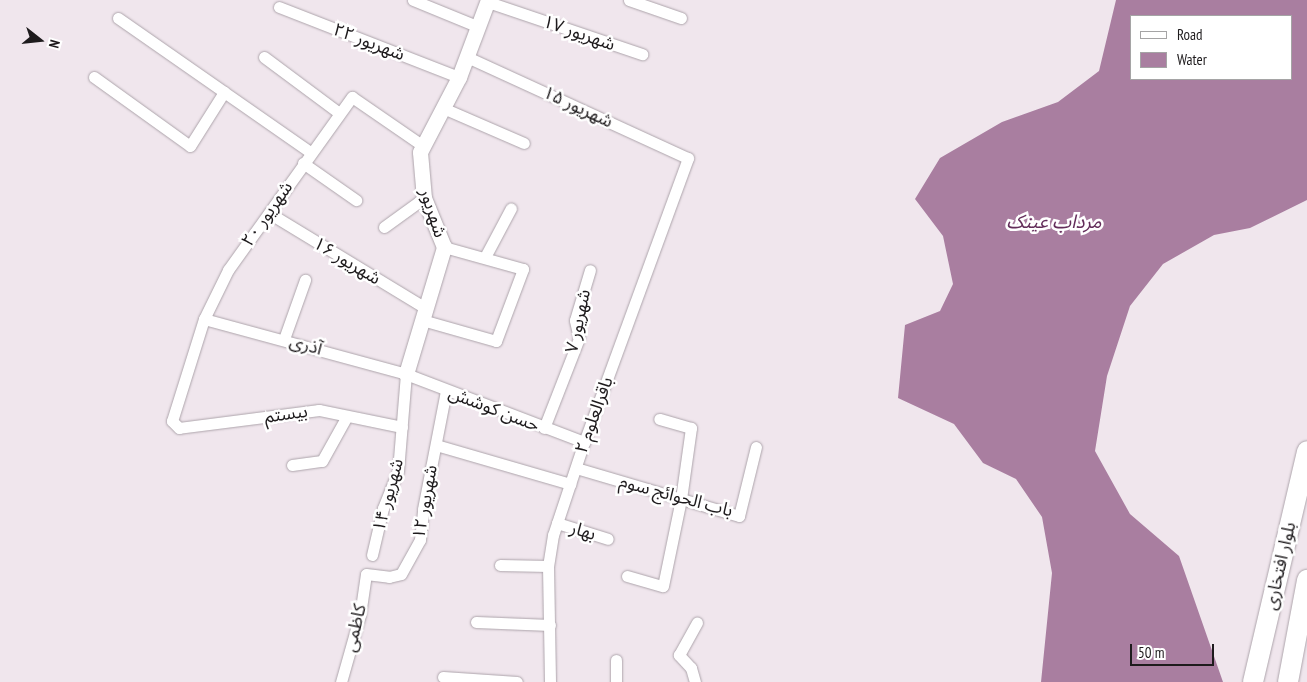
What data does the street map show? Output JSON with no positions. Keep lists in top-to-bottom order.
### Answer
{
  "streets": {
    "highway": ["بلوار افتخاری"],
    "street": [
      "شهریور ۱۷",
      "شهریور ۲۲",
      "شهریور ۱۵",
      "شهریور",
      "شهریور ۲۰",
      "شهریور ۱۶",
      "شهریور ۷",
      "آذری",
      "حسن کوشش",
      "بیستم",
      "باقرالعلوم ۲",
      "شهریور ۱۴",
      "باب الحوائج سوم",
      "شهریور ۱۲",
      "بهار",
      "کاظمی"
    ]
  },
  "crossings": [
    ["شهریور ۱۷", "شهریور"],
    ["شهریور ۲۲", "شهریور"],
    ["شهریور ۱۵", "شهریور"],
    ["شهریور ۱۵", "باقرالعلوم ۲"],
    ["شهریور", "شهریور ۲۰"],
    ["شهریور", "شهریور ۱۶"],
    ["شهریور", "آذری"],
    ["شهریور", "حسن کوشش"],
    ["شهریور", "شهریور ۱۴"],
    ["شهریور ۲۰", "شهریور ۱۶"],
    ["شهریور ۲۰", "آذری"],
    ["شهریور ۲۰", "بیستم"],
    ["شهریور ۷", "حسن کوشش"],
    ["آذری", "حسن کوشش"],
    ["آذری", "شهریور ۱۴"],
    ["حسن کوشش", "باقرالعلوم ۲"],
    ["حسن کوشش", "شهریور ۱۴"],
    ["حسن کوشش", "شهریور ۱۲"],
    ["بیستم", "شهریور ۱۴"],
    ["باقرالعلوم ۲", "باب الحوائج سوم"],
    ["باقرالعلوم ۲", "بهار"],
    ["شهریور ۱۲", "کاظمی"]
  ],
  "water": ["مرداب عینک"],
  "legend": ["Road", "Water"],
  "scale_bar": "50 m",
  "north": "right"
}
